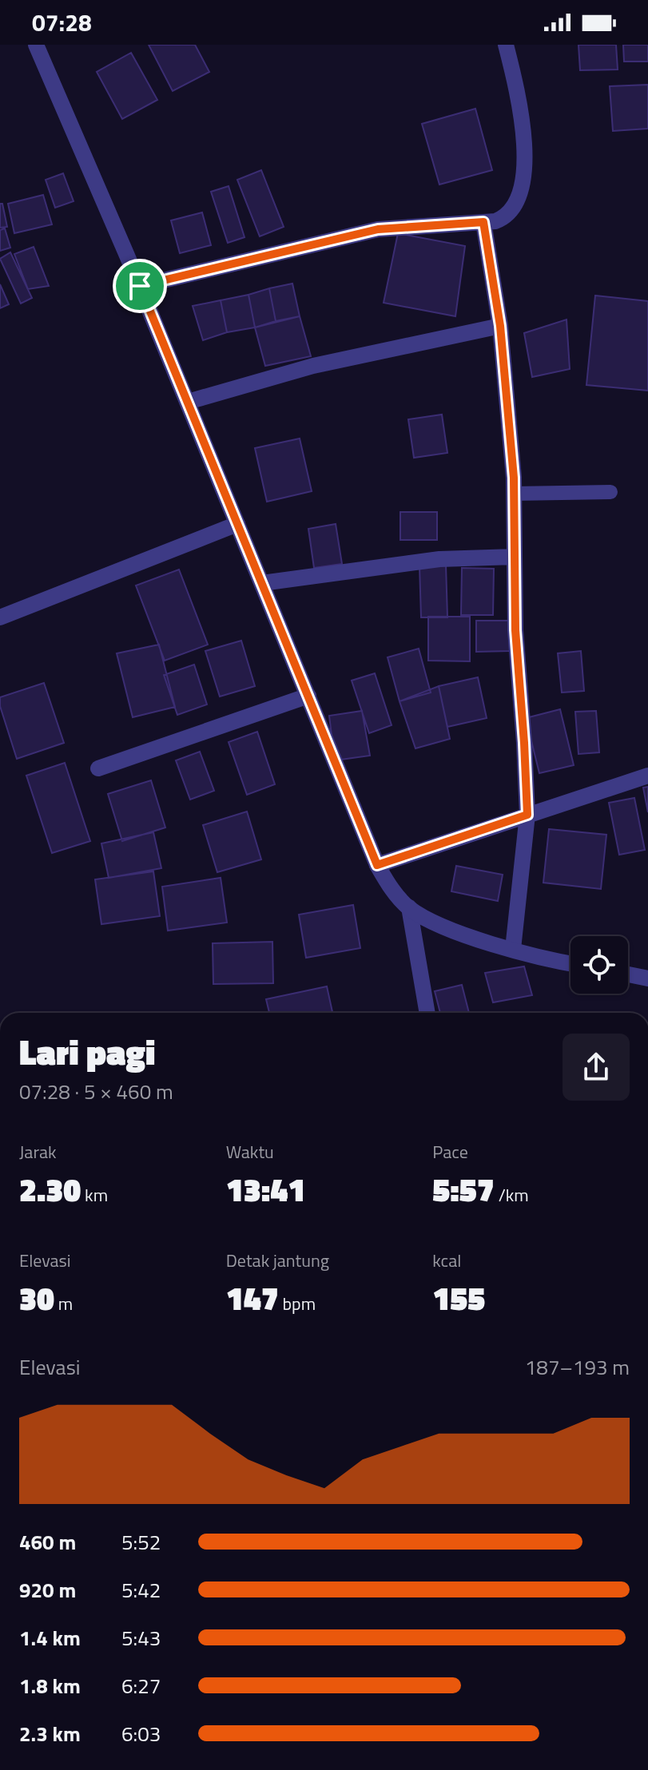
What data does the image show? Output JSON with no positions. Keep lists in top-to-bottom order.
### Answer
{
  "page": {
    "status": "07:28",
    "heading": ["Lari pagi", "07:28 · 5 × 460 m"],
    "stats": [
      ["Jarak", "2.30 km"],
      ["Waktu", "13:41"],
      ["Pace", "5:57 /km"],
      ["Elevasi", "30 m"],
      ["Detak jantung", "147 bpm"],
      ["kcal", "155"]
    ],
    "chart": ["Elevasi", "187–193 m"],
    "list": [
      {
        "name": "460 m",
        "note": "5:52"
      },
      {
        "name": "920 m",
        "note": "5:42"
      },
      {
        "name": "1.4 km",
        "note": "5:43"
      },
      {
        "name": "1.8 km",
        "note": "6:27"
      },
      {
        "name": "2.3 km",
        "note": "6:03"
      }
    ]
  }
}
